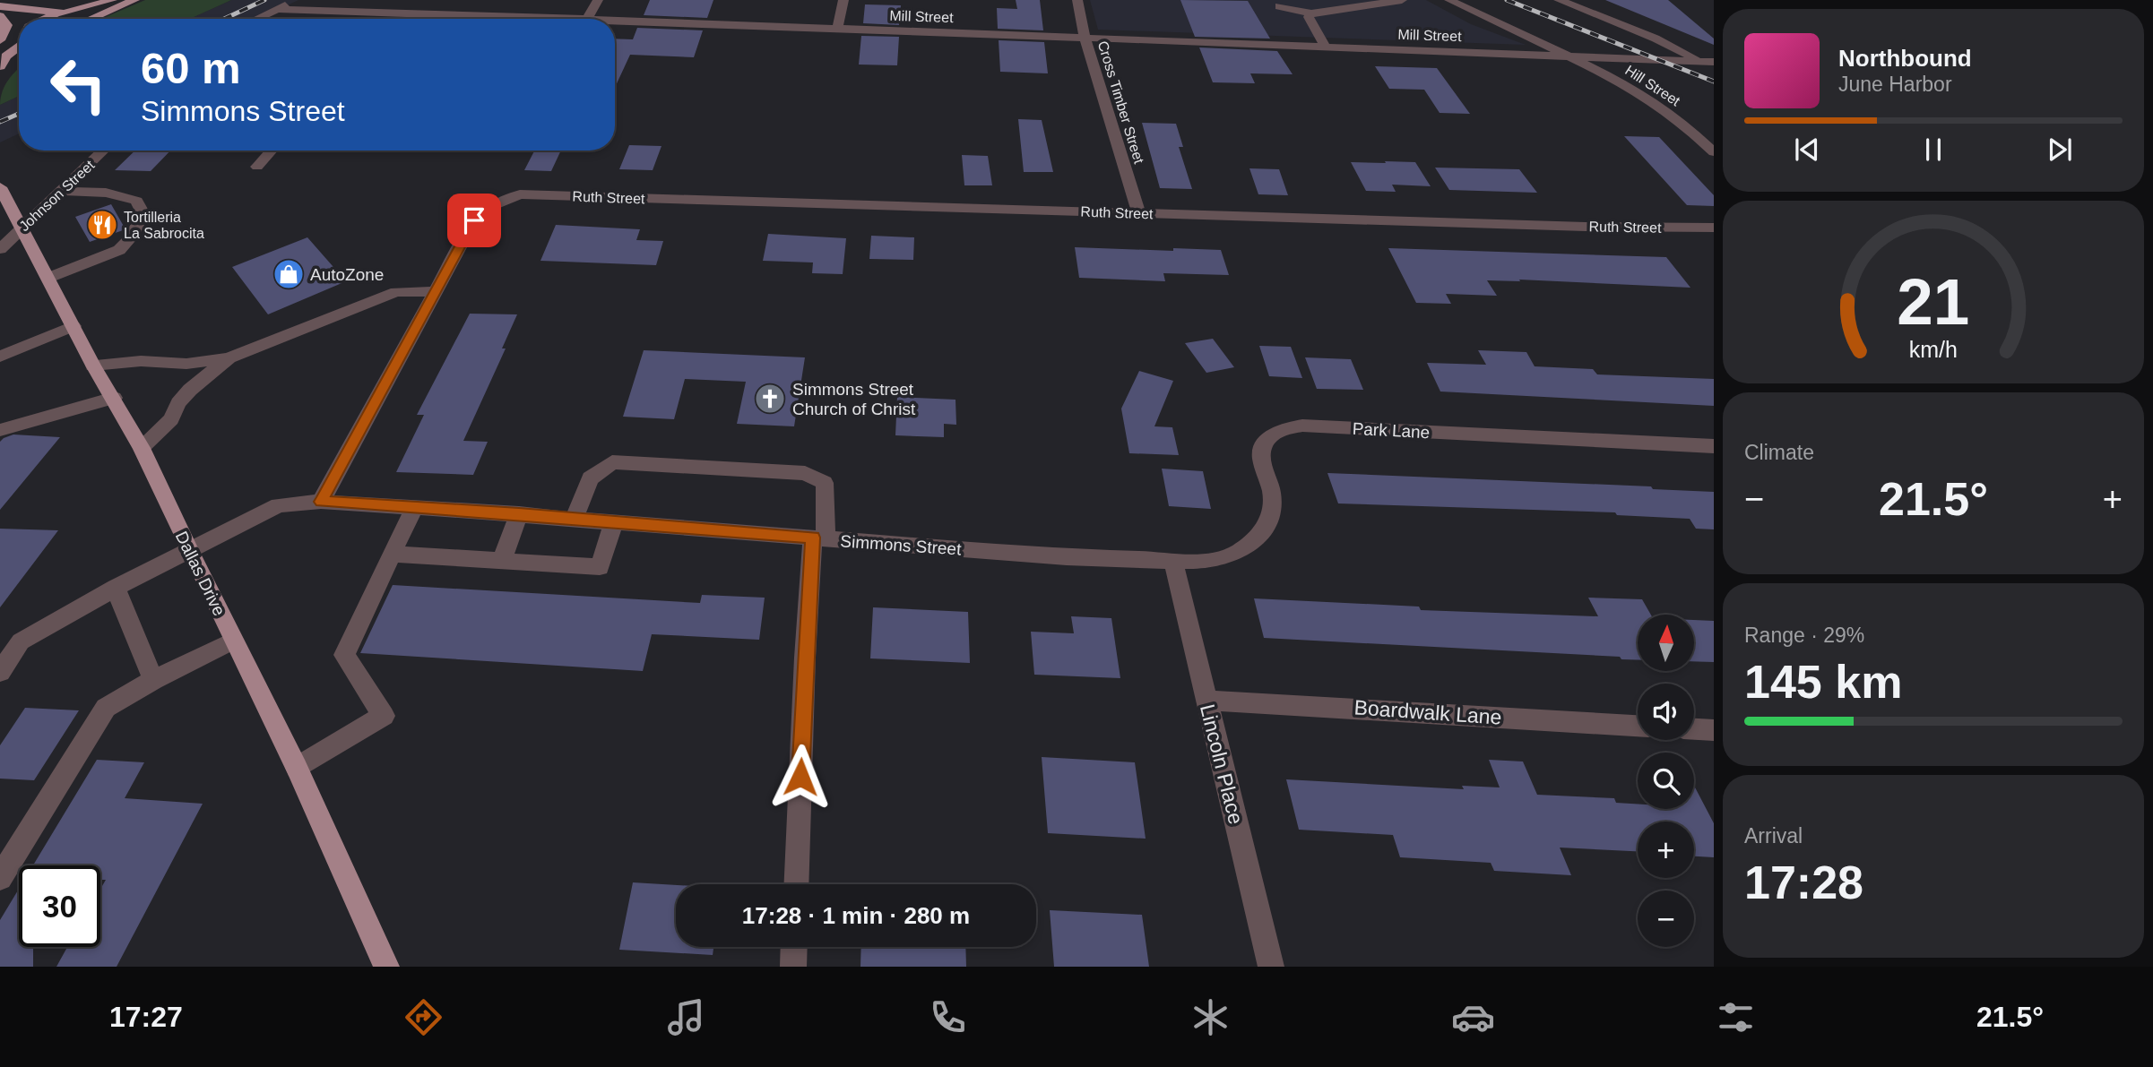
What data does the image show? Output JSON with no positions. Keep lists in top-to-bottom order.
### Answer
{
  "streets": {
    "main road": ["Dallas Drive"],
    "street": [
      "Mill Street",
      "Hill Street",
      "Cross Timber Street",
      "Johnson Street",
      "Ruth Street",
      "Park Lane",
      "Simmons Street",
      "Boardwalk Lane",
      "Lincoln Place"
    ]
  },
  "crossings": [
    ["Mill Street", "Hill Street"],
    ["Mill Street", "Cross Timber Street"],
    ["Cross Timber Street", "Ruth Street"],
    ["Johnson Street", "Dallas Drive"],
    ["Park Lane", "Simmons Street"],
    ["Park Lane", "Lincoln Place"],
    ["Simmons Street", "Dallas Drive"],
    ["Simmons Street", "Lincoln Place"],
    ["Boardwalk Lane", "Lincoln Place"]
  ],
  "places": {
    "restaurant": ["Tortilleria La Sabrocita"],
    "shop": ["AutoZone"],
    "church": ["Simmons Street Church of Christ"]
  },
  "north": "top",
  "page": {
    "turn": ["60 m", "Simmons Street"],
    "song": ["Northbound", "June Harbor"],
    "tile": [
      "Climate",
      ["Range · 29%", "145 km"],
      ["Arrival", "17:28"]
    ],
    "heat": ["−", "21.5°", "+"],
    "map_buttons": ["+", "−"],
    "limit": "30",
    "trip": "17:28 · 1 min · 280 m",
    "tabs": ["17:27", "21.5°"],
    "gauge": ["21", "km/h"]
  }
}
